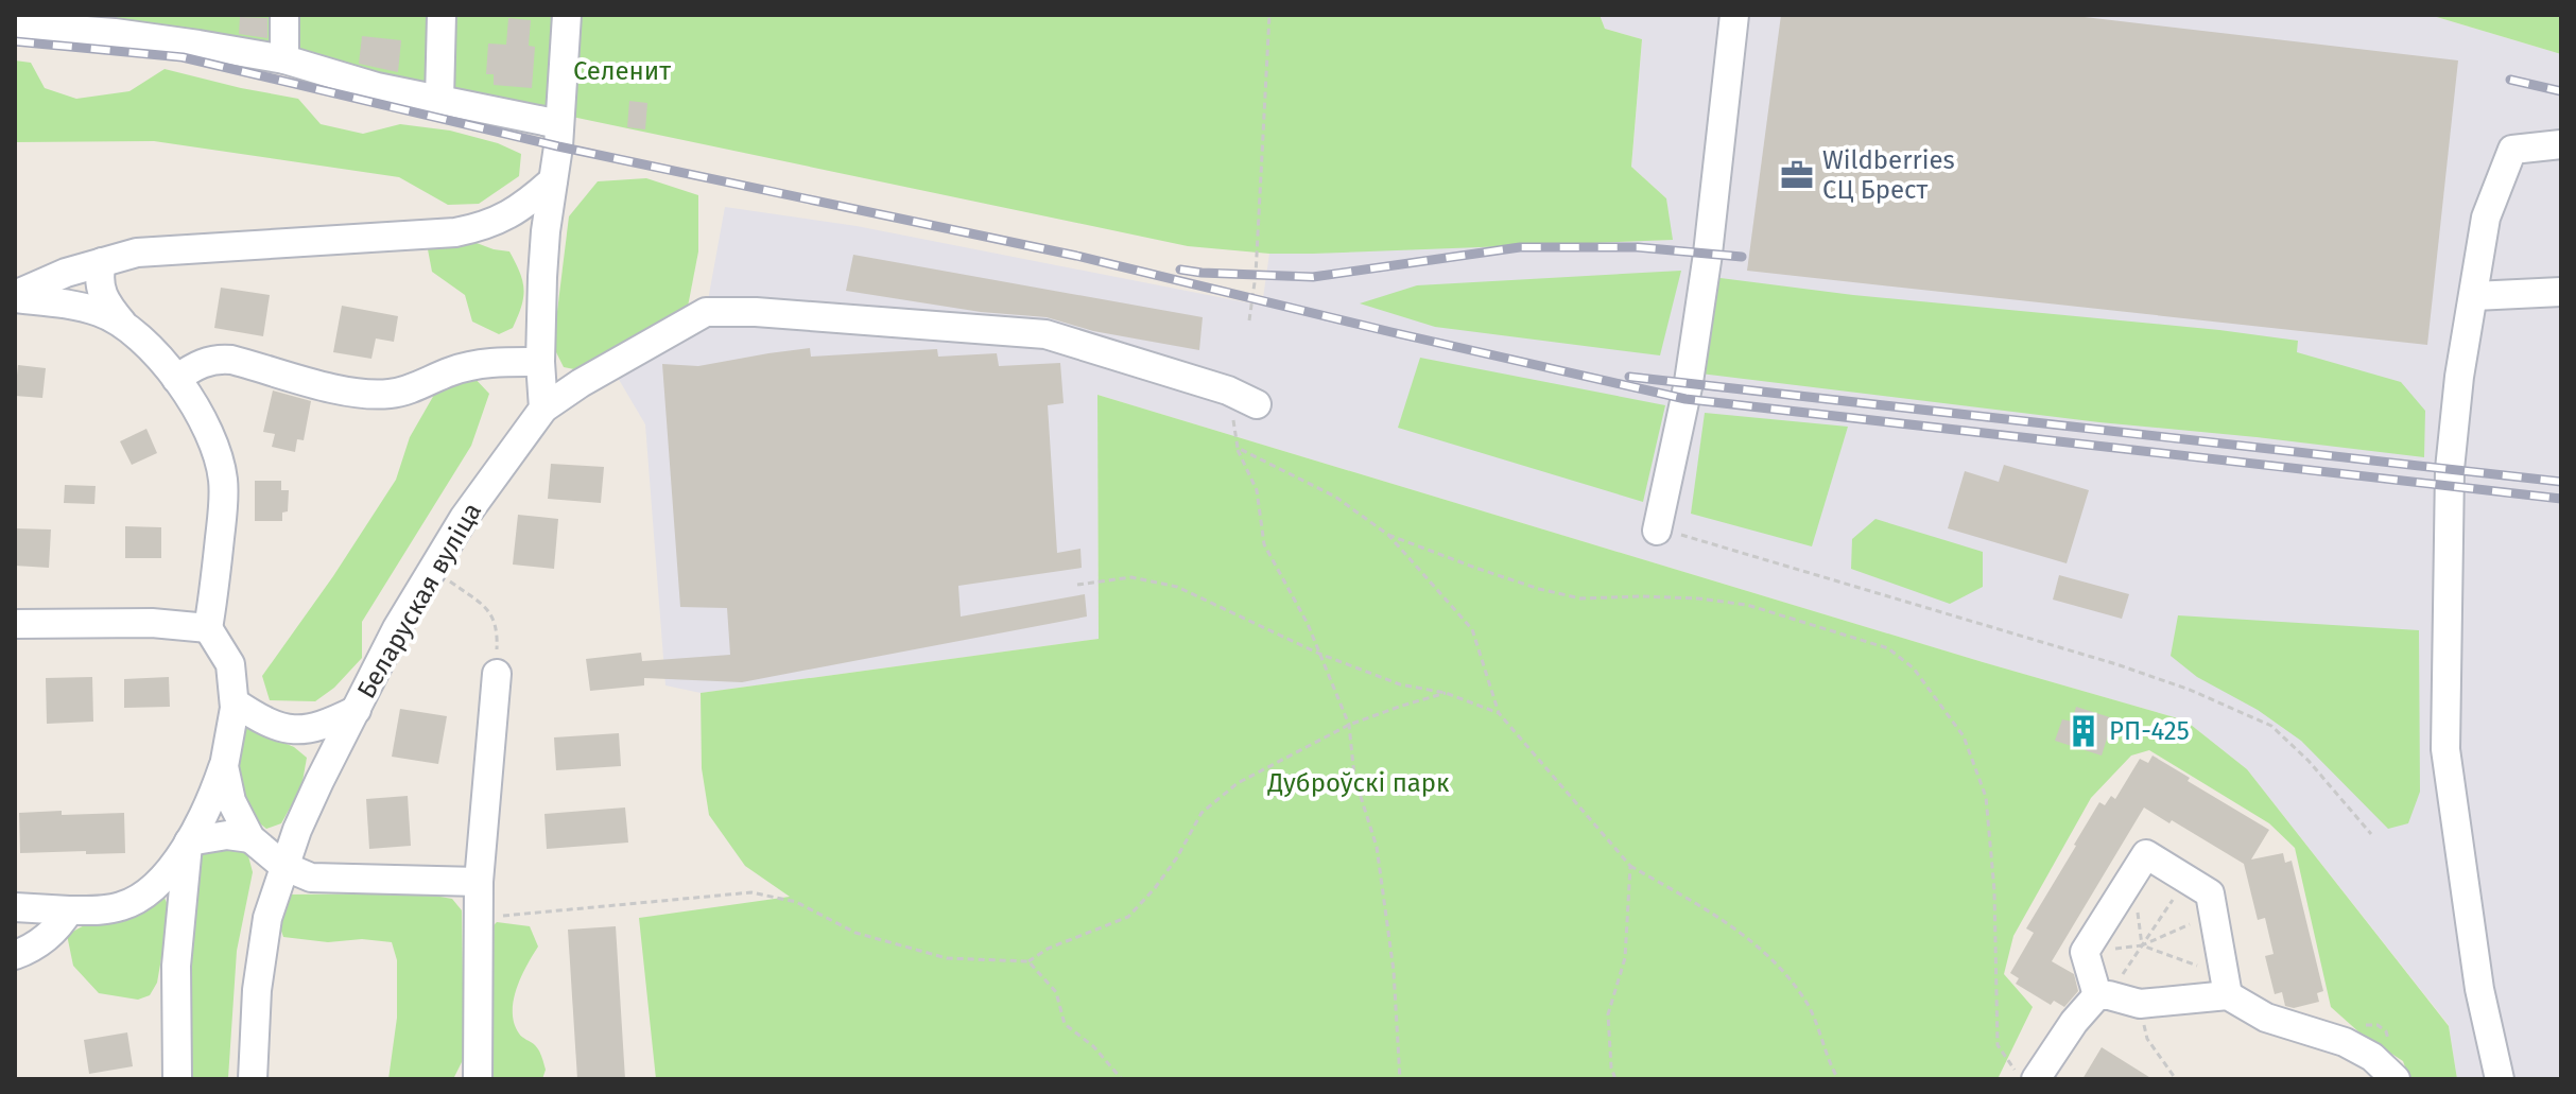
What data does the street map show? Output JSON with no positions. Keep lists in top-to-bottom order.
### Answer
{
  "streets": {
    "street": ["Беларуская вуліца"]
  },
  "parks": ["Селенит", "Дуброўскі парк"],
  "places": {
    "office": ["Wildberries СЦ Брест"],
    "building": ["РП-425"]
  }
}
